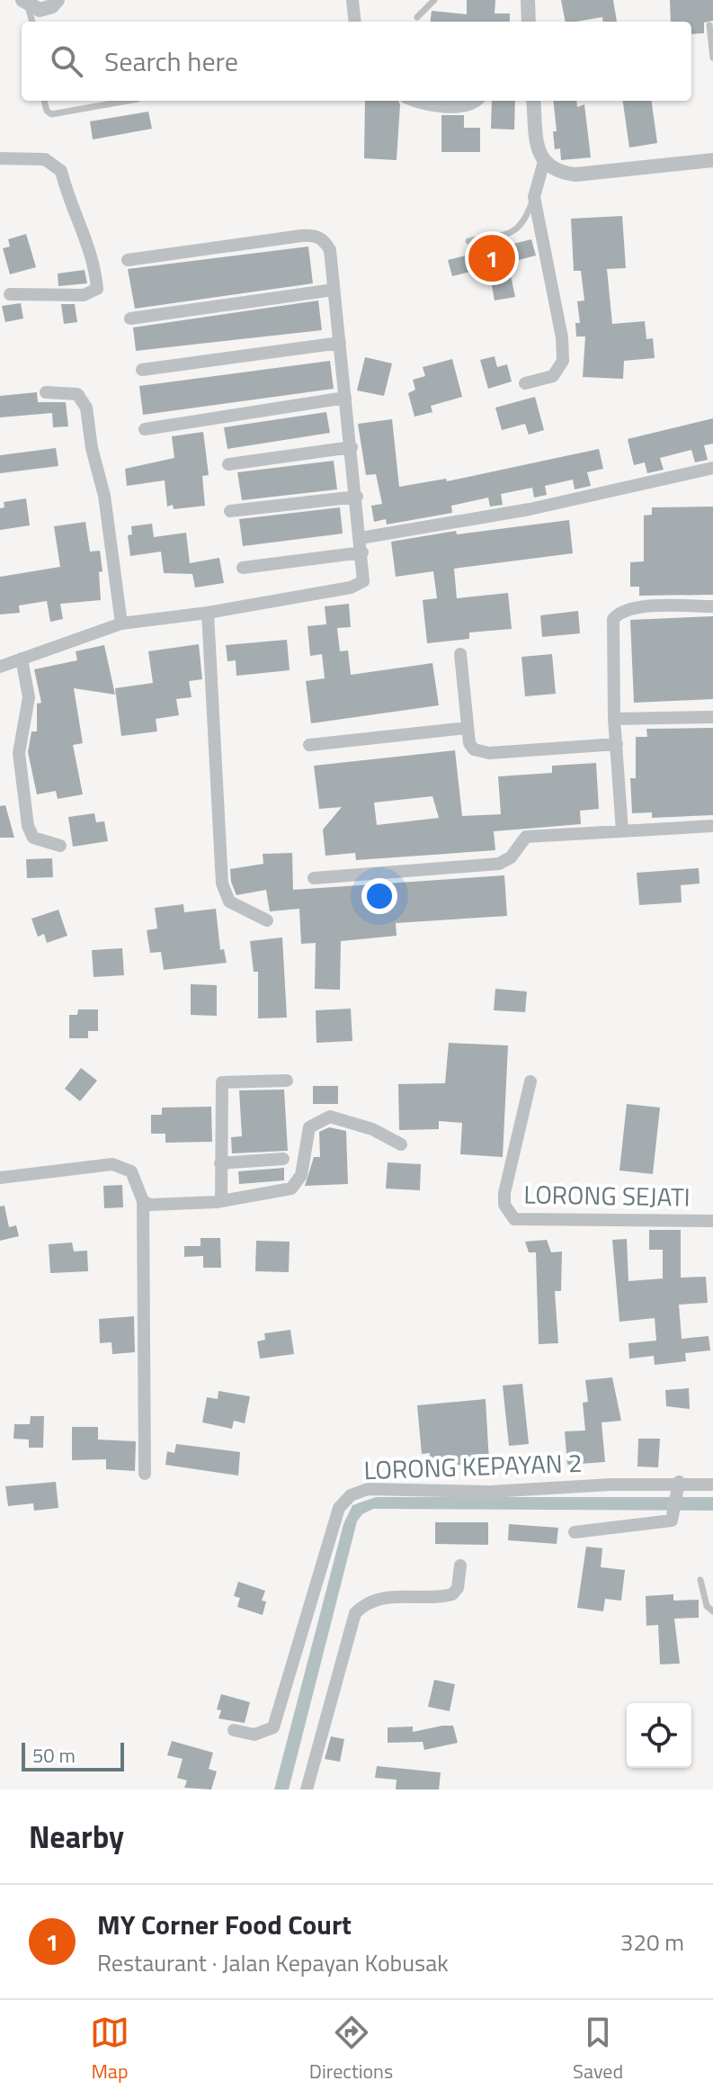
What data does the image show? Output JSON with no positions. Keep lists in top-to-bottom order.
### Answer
{
  "streets": {
    "street": ["LORONG SEJATI", "LORONG KEPAYAN 2"]
  },
  "scale_bar": "50 m",
  "page": {
    "search": "Search here",
    "pins": "1",
    "scale": "50 m",
    "heading": "Nearby",
    "list": [
      {
        "mark": "1",
        "name": "MY Corner Food Court",
        "note": "Restaurant · Jalan Kepayan Kobusak",
        "value": "320 m"
      }
    ],
    "nav": ["Map", "Directions", "Saved"]
  }
}
